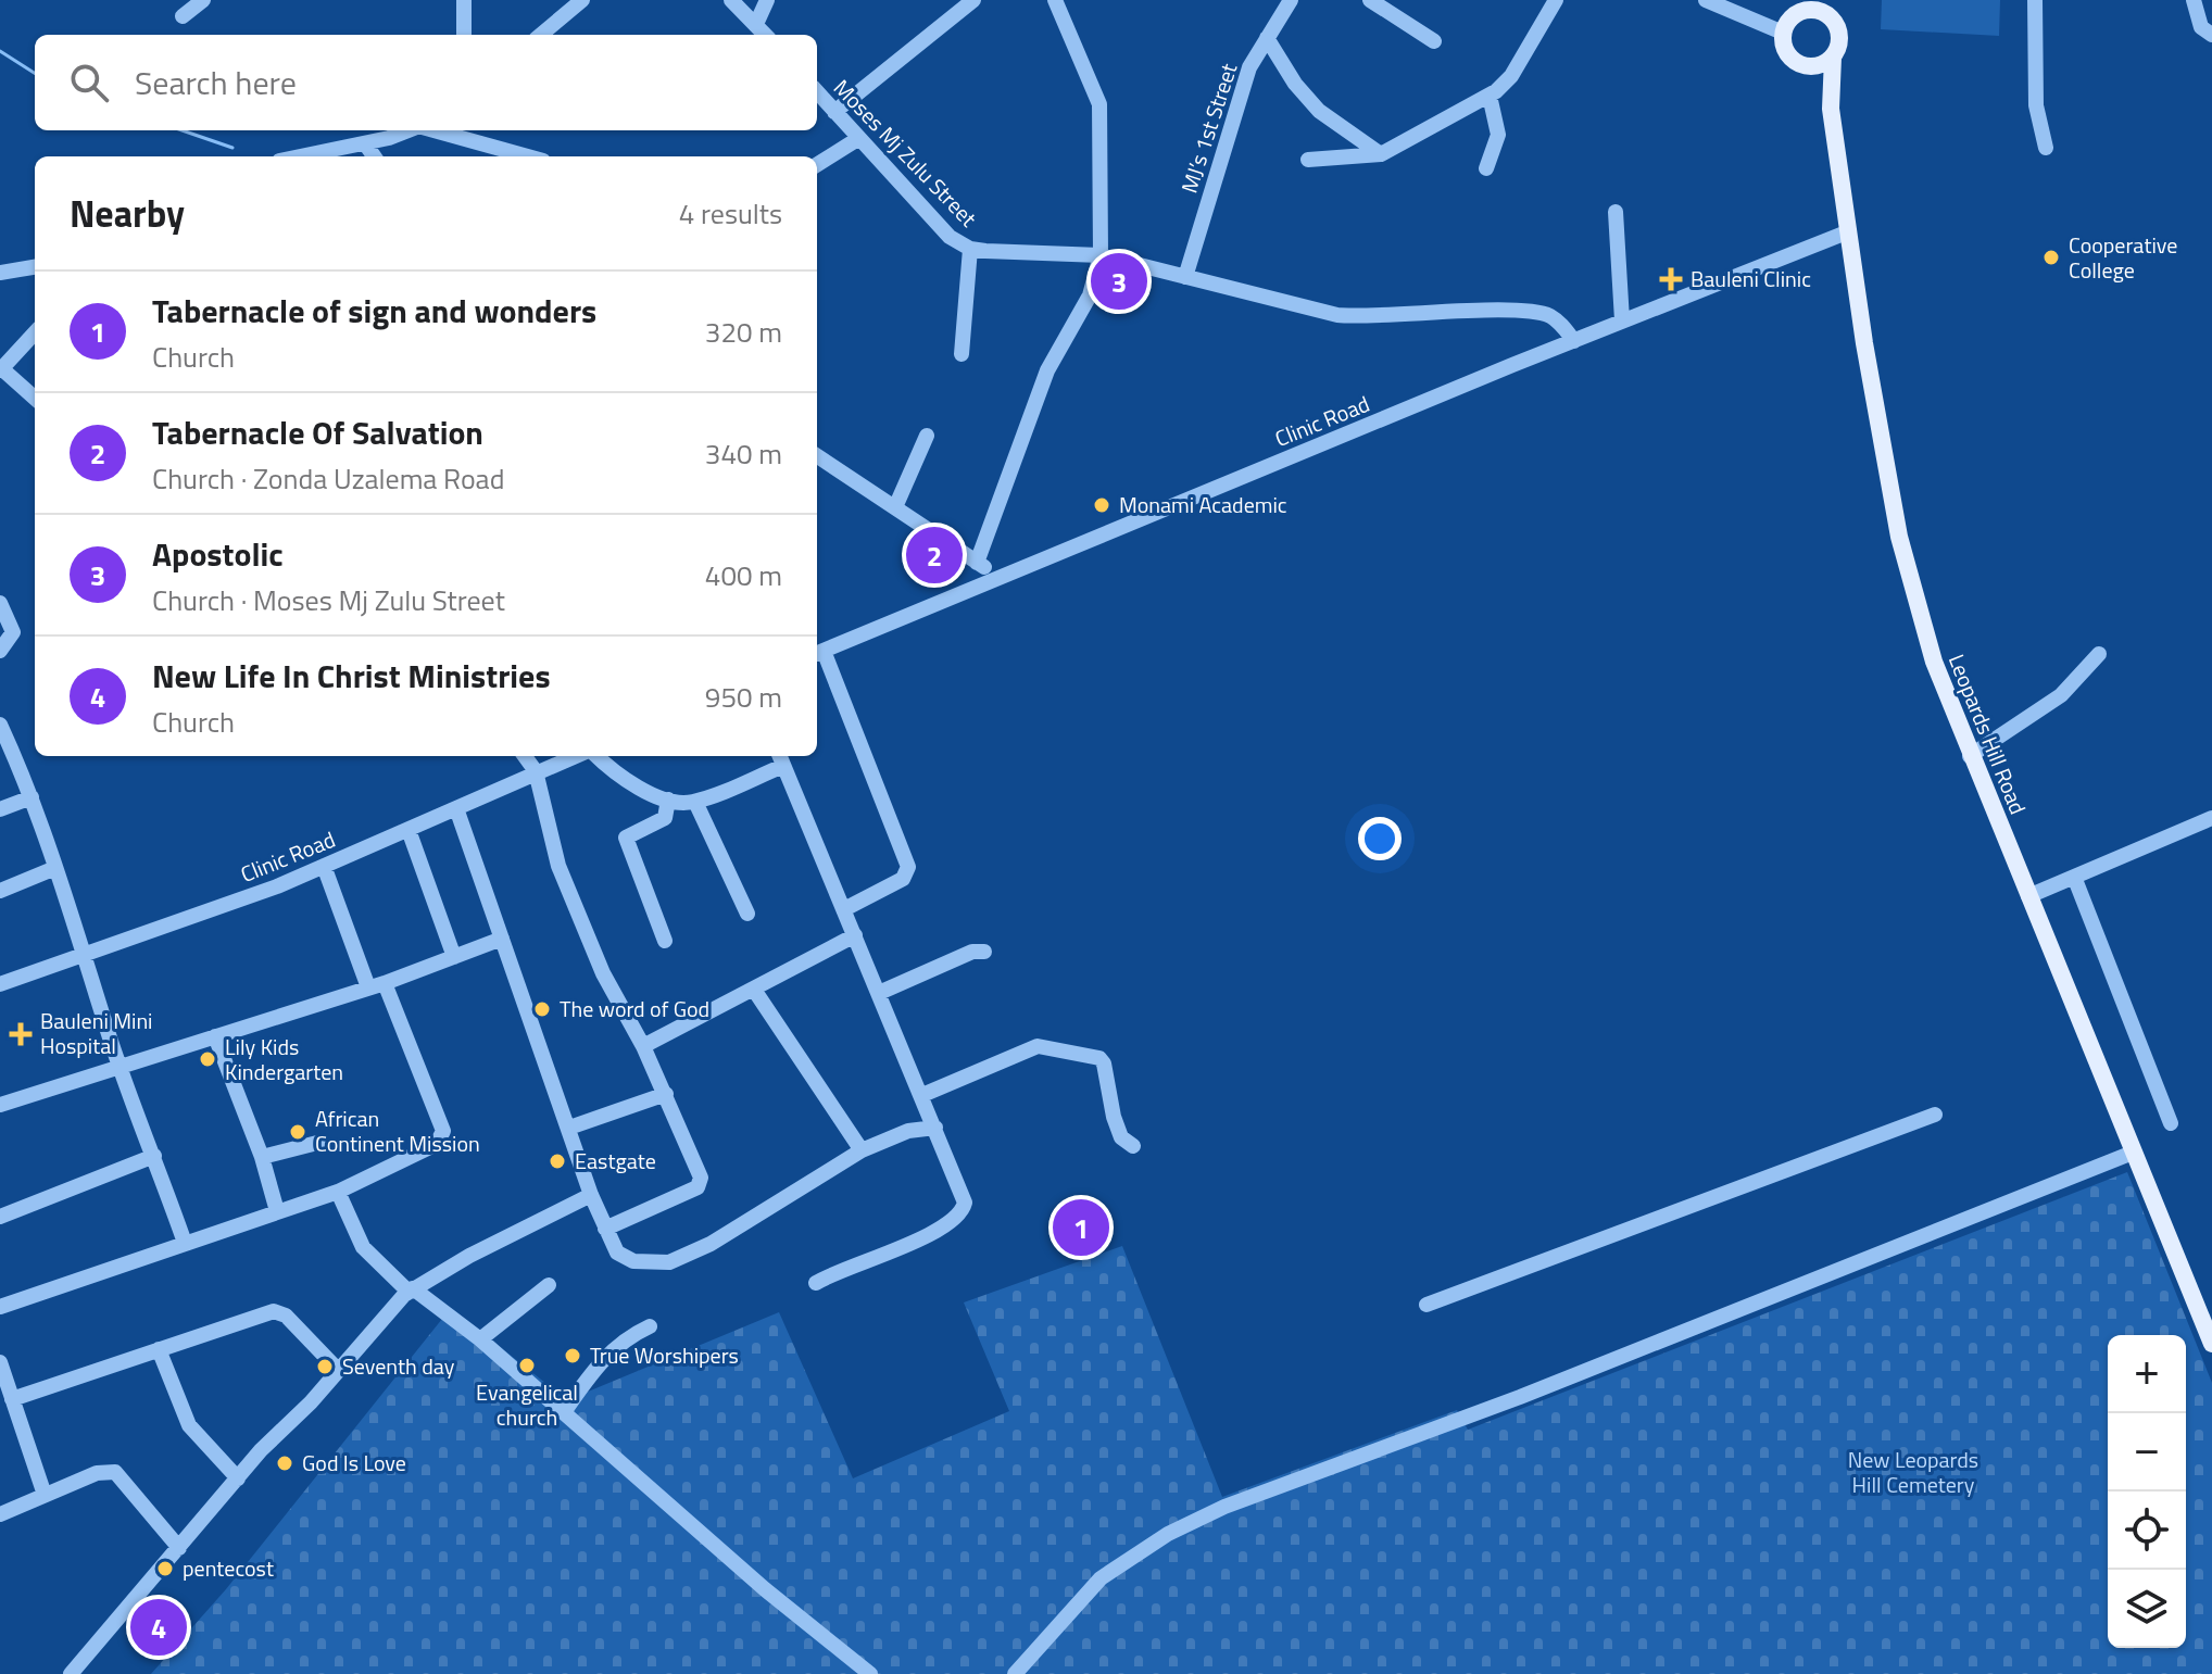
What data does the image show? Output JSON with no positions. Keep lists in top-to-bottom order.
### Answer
{
  "streets": {
    "main road": ["Leopards Hill Road"],
    "street": ["MJ’s 1st Street", "Moses Mj Zulu Street", "Clinic Road"]
  },
  "crossings": [
    ["MJ’s 1st Street", "Moses Mj Zulu Street"],
    ["Moses Mj Zulu Street", "Clinic Road"],
    ["Clinic Road", "Leopards Hill Road"]
  ],
  "parks": ["New Leopards Hill Cemetery"],
  "places": {
    "other": [
      "Cooperative College",
      "Monami Academic",
      "The word of God",
      "Lily Kids Kindergarten",
      "African Continent Mission",
      "Eastgate",
      "True Worshipers",
      "Evangelical church",
      "Seventh day",
      "God Is Love",
      "pentecost"
    ],
    "health": ["Bauleni Clinic", "Bauleni Mini Hospital"]
  },
  "page": {
    "search": "Search here",
    "heading": ["Nearby", "4 results"],
    "pins": [
      "3",
      "2",
      "1",
      "4"
    ],
    "list": [
      {
        "mark": "1",
        "name": "Tabernacle of sign and wonders",
        "note": "Church",
        "value": "320 m"
      },
      {
        "mark": "2",
        "name": "Tabernacle Of Salvation",
        "note": "Church · Zonda Uzalema Road",
        "value": "340 m"
      },
      {
        "mark": "3",
        "name": "Apostolic",
        "note": "Church · Moses Mj Zulu Street",
        "value": "400 m"
      },
      {
        "mark": "4",
        "name": "New Life In Christ Ministries",
        "note": "Church",
        "value": "950 m"
      }
    ],
    "map_buttons": ["+", "−"]
  }
}
